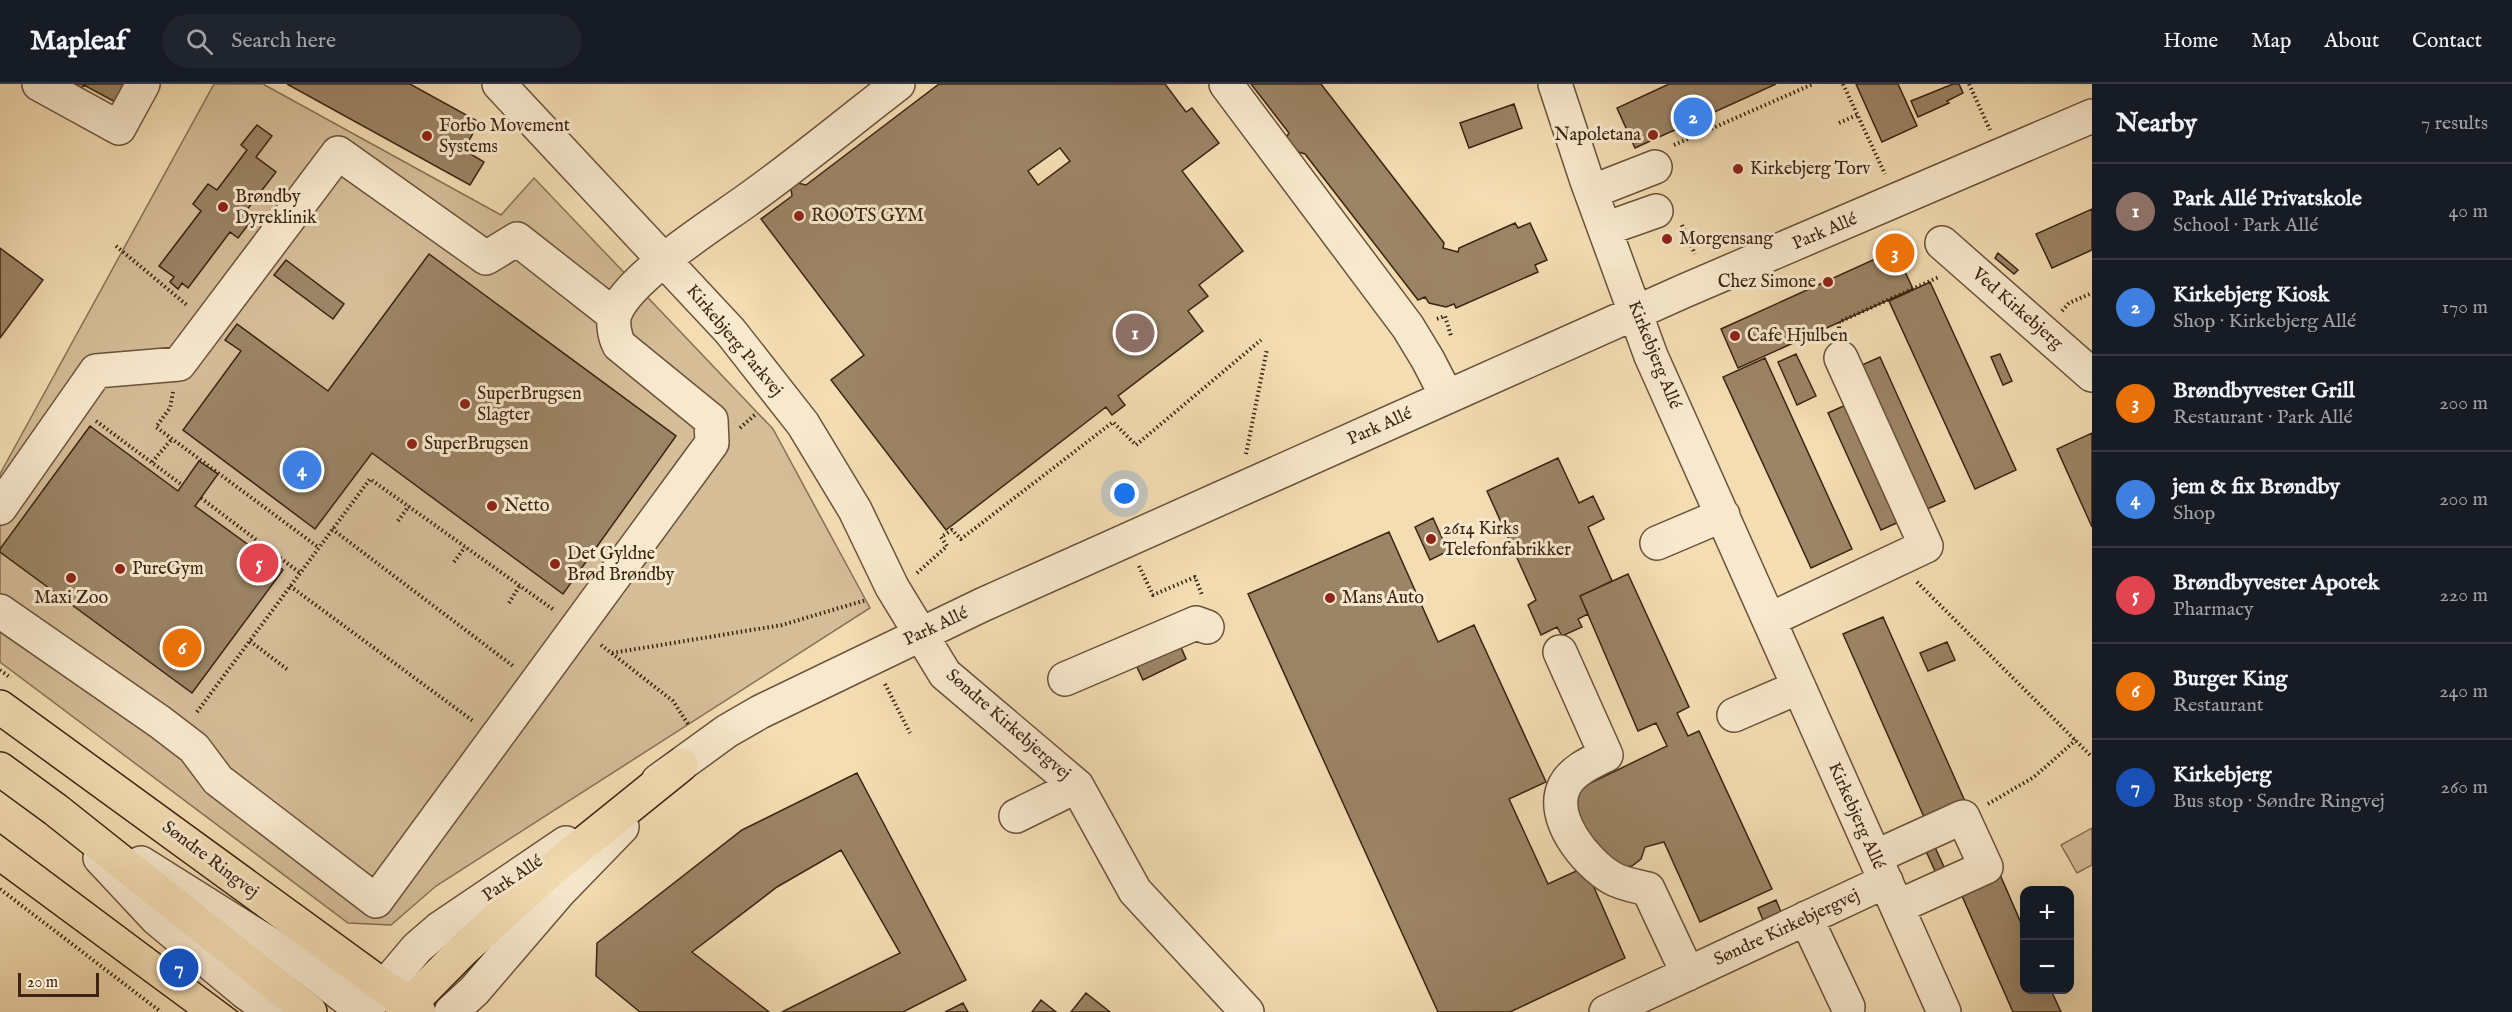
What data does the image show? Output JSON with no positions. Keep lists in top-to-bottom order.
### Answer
{
  "streets": {
    "main road": ["Søndre Ringvej"],
    "street": [
      "Park Allé",
      "Ved Kirkebjerg",
      "Kirkebjerg Parkvej",
      "Kirkebjerg Allé",
      "Søndre Kirkebjergvej"
    ]
  },
  "crossings": [
    ["Park Allé", "Kirkebjerg Parkvej"],
    ["Park Allé", "Kirkebjerg Allé"],
    ["Park Allé", "Søndre Kirkebjergvej"],
    ["Kirkebjerg Parkvej", "Søndre Kirkebjergvej"],
    ["Kirkebjerg Allé", "Søndre Kirkebjergvej"]
  ],
  "places": [
    "Napoletana",
    "Forbo Movement Systems",
    "Kirkebjerg Torv",
    "Brøndby Dyreklinik",
    "ROOTS GYM",
    "Morgensang",
    "Chez Simone",
    "Cafe Hjulben",
    "SuperBrugsen Slagter",
    "SuperBrugsen",
    "Netto",
    "2614 Kirks Telefonfabrikker",
    "Det Gyldne Brød Brøndby",
    "PureGym",
    "Maxi Zoo",
    "Mans Auto"
  ],
  "scale_bar": "20 m",
  "page": {
    "header": "Mapleaf",
    "search": "Search here",
    "nav": [
      "Home",
      "Map",
      "About",
      "Contact"
    ],
    "heading": ["Nearby", "7 results"],
    "pins": [
      "2",
      "3",
      "1",
      "4",
      "5",
      "6",
      "7"
    ],
    "list": [
      {
        "mark": "1",
        "name": "Park Allé Privatskole",
        "note": "School · Park Allé",
        "value": "40 m"
      },
      {
        "mark": "2",
        "name": "Kirkebjerg Kiosk",
        "note": "Shop · Kirkebjerg Allé",
        "value": "170 m"
      },
      {
        "mark": "3",
        "name": "Brøndbyvester Grill",
        "note": "Restaurant · Park Allé",
        "value": "200 m"
      },
      {
        "mark": "4",
        "name": "jem & fix Brøndby",
        "note": "Shop",
        "value": "200 m"
      },
      {
        "mark": "5",
        "name": "Brøndbyvester Apotek",
        "note": "Pharmacy",
        "value": "220 m"
      },
      {
        "mark": "6",
        "name": "Burger King",
        "note": "Restaurant",
        "value": "240 m"
      },
      {
        "mark": "7",
        "name": "Kirkebjerg",
        "note": "Bus stop · Søndre Ringvej",
        "value": "260 m"
      }
    ],
    "map_buttons": ["+", "−"],
    "scale": "20 m"
  }
}
